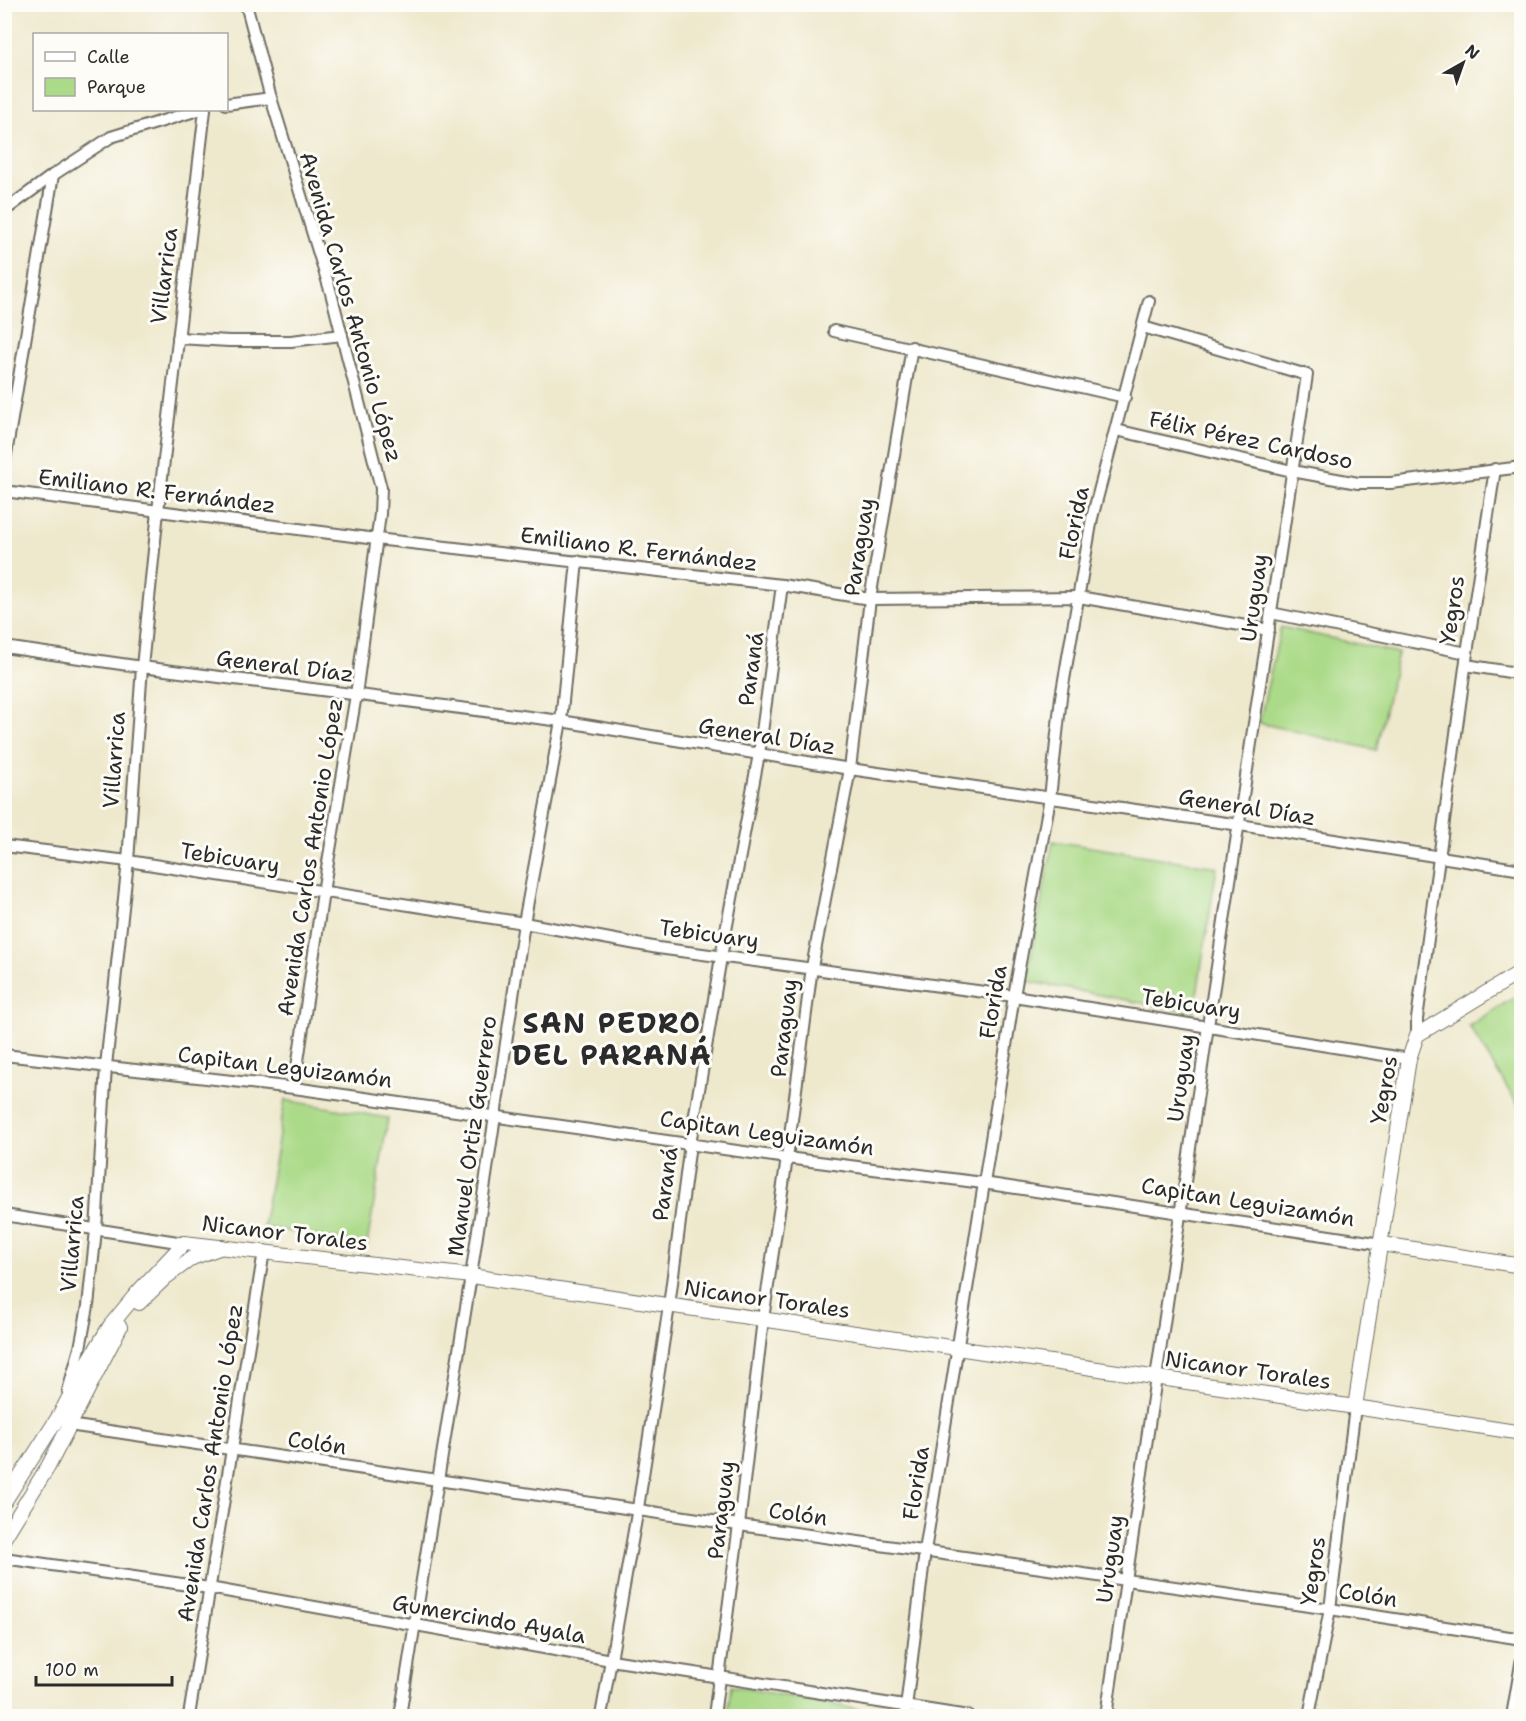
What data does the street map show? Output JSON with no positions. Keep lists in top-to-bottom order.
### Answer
{
  "streets": {
    "street": [
      "Villarrica",
      "Avenida Carlos Antonio López",
      "Félix Pérez Cardoso",
      "Emiliano R. Fernández",
      "Florida",
      "Paraguay",
      "Uruguay",
      "Yegros",
      "General Díaz",
      "Paraná",
      "Tebicuary",
      "Capitan Leguizamón",
      "Manuel Ortiz Guerrero",
      "Nicanor Torales",
      "Colón",
      "Gumercindo Ayala"
    ]
  },
  "crossings": [
    ["Villarrica", "Emiliano R. Fernández"],
    ["Villarrica", "General Díaz"],
    ["Villarrica", "Tebicuary"],
    ["Villarrica", "Capitan Leguizamón"],
    ["Villarrica", "Nicanor Torales"],
    ["Avenida Carlos Antonio López", "Emiliano R. Fernández"],
    ["Avenida Carlos Antonio López", "General Díaz"],
    ["Avenida Carlos Antonio López", "Tebicuary"],
    ["Avenida Carlos Antonio López", "Capitan Leguizamón"],
    ["Avenida Carlos Antonio López", "Nicanor Torales"],
    ["Avenida Carlos Antonio López", "Colón"],
    ["Avenida Carlos Antonio López", "Gumercindo Ayala"],
    ["Félix Pérez Cardoso", "Florida"],
    ["Félix Pérez Cardoso", "Paraguay"],
    ["Félix Pérez Cardoso", "Uruguay"],
    ["Félix Pérez Cardoso", "Yegros"],
    ["Emiliano R. Fernández", "Florida"],
    ["Emiliano R. Fernández", "Paraguay"],
    ["Emiliano R. Fernández", "Uruguay"],
    ["Emiliano R. Fernández", "Paraná"],
    ["Emiliano R. Fernández", "Manuel Ortiz Guerrero"],
    ["Florida", "Uruguay"],
    ["Florida", "General Díaz"],
    ["Florida", "Tebicuary"],
    ["Florida", "Capitan Leguizamón"],
    ["Florida", "Nicanor Torales"],
    ["Florida", "Colón"],
    ["Florida", "Gumercindo Ayala"],
    ["Paraguay", "General Díaz"],
    ["Paraguay", "Tebicuary"],
    ["Paraguay", "Capitan Leguizamón"],
    ["Paraguay", "Nicanor Torales"],
    ["Paraguay", "Colón"],
    ["Paraguay", "Gumercindo Ayala"],
    ["Uruguay", "General Díaz"],
    ["Uruguay", "Tebicuary"],
    ["Uruguay", "Capitan Leguizamón"],
    ["Uruguay", "Nicanor Torales"],
    ["Uruguay", "Colón"],
    ["Yegros", "General Díaz"],
    ["Yegros", "Tebicuary"],
    ["Yegros", "Capitan Leguizamón"],
    ["Yegros", "Nicanor Torales"],
    ["Yegros", "Colón"],
    ["General Díaz", "Paraná"],
    ["General Díaz", "Manuel Ortiz Guerrero"],
    ["Paraná", "Tebicuary"],
    ["Paraná", "Capitan Leguizamón"],
    ["Paraná", "Nicanor Torales"],
    ["Paraná", "Colón"],
    ["Paraná", "Gumercindo Ayala"],
    ["Tebicuary", "Manuel Ortiz Guerrero"],
    ["Capitan Leguizamón", "Manuel Ortiz Guerrero"],
    ["Manuel Ortiz Guerrero", "Nicanor Torales"],
    ["Manuel Ortiz Guerrero", "Colón"],
    ["Manuel Ortiz Guerrero", "Gumercindo Ayala"]
  ],
  "districts": ["SAN PEDRO DEL PARANÁ"],
  "legend": ["Calle", "Parque"],
  "scale_bar": "100 m",
  "north": "top right"
}
